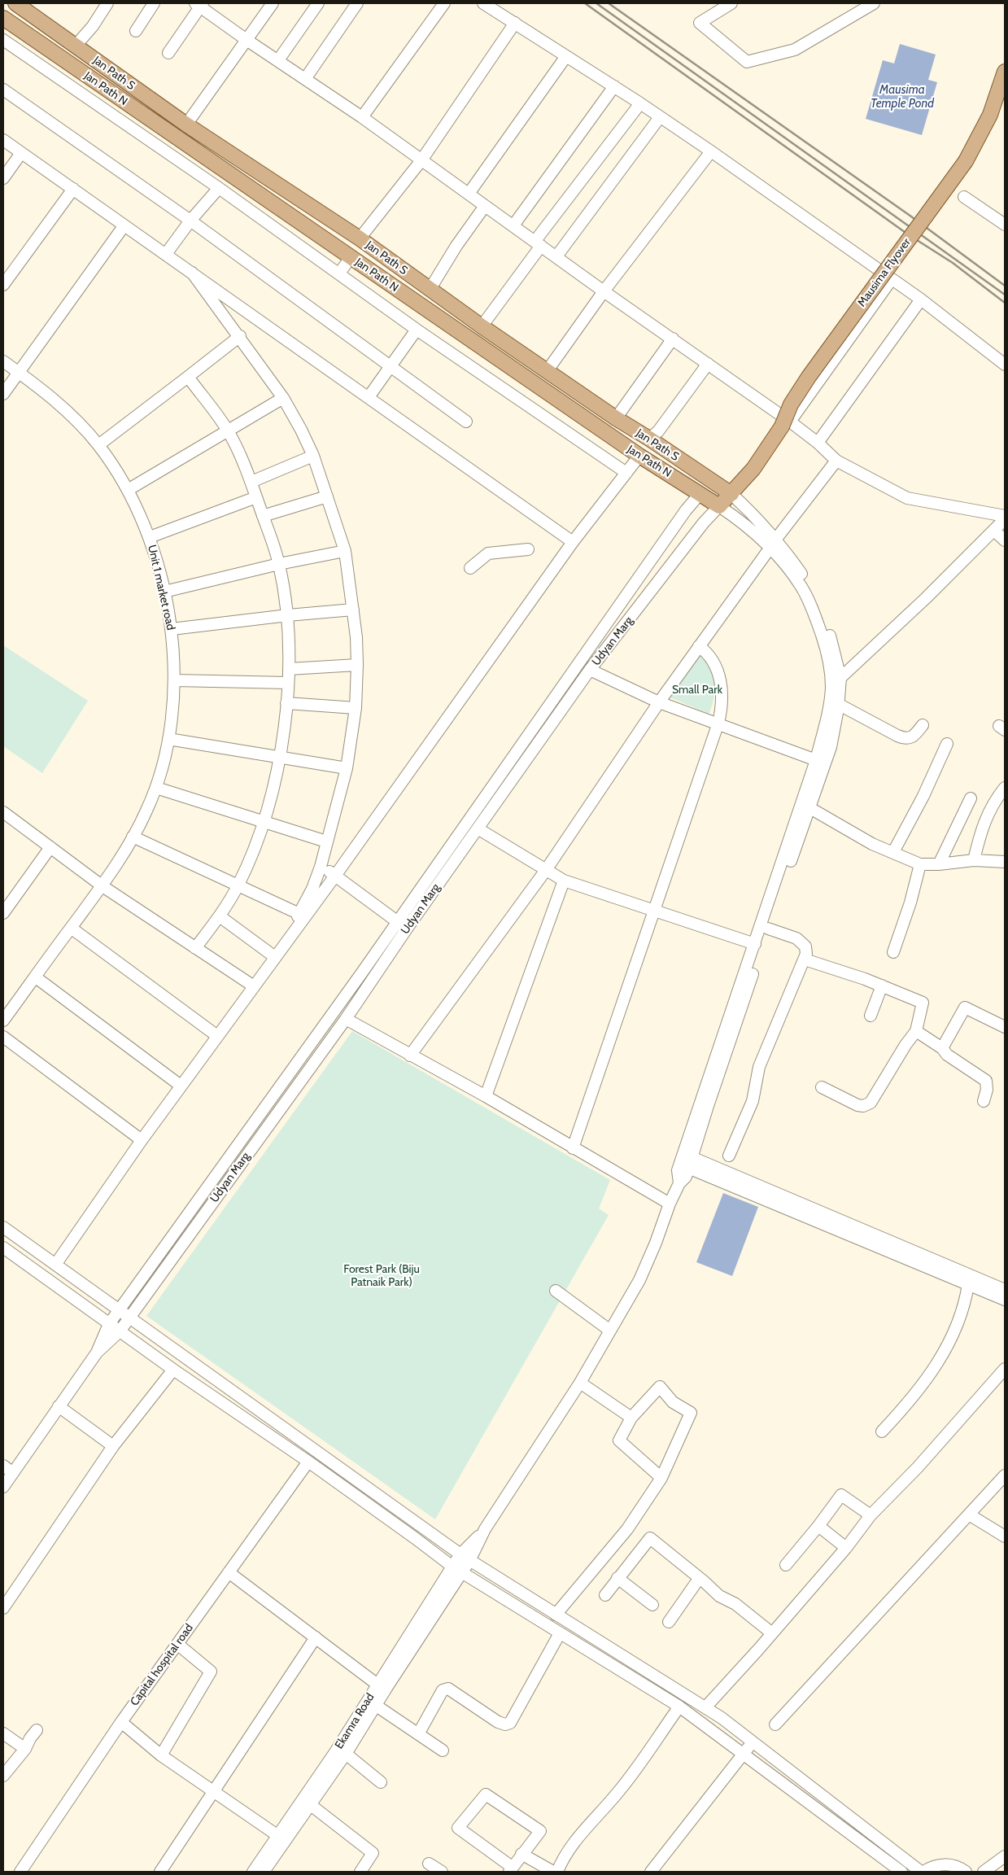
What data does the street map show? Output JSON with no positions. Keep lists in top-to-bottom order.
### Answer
{
  "streets": {
    "main road": [
      "Jan Path S",
      "Jan Path N",
      "Mausima Flyover",
      "Udyan Marg"
    ],
    "street": ["Unit 1 market road", "Capital hospital road", "Ekamra Road"]
  },
  "crossings": [
    ["Jan Path S", "Jan Path N"],
    ["Jan Path S", "Mausima Flyover"],
    ["Jan Path S", "Udyan Marg"],
    ["Jan Path N", "Udyan Marg"],
    ["Mausima Flyover", "Udyan Marg"]
  ],
  "water": ["Mausima Temple Pond"],
  "parks": ["Small Park", "Forest Park (Biju Patnaik Park)"]
}
